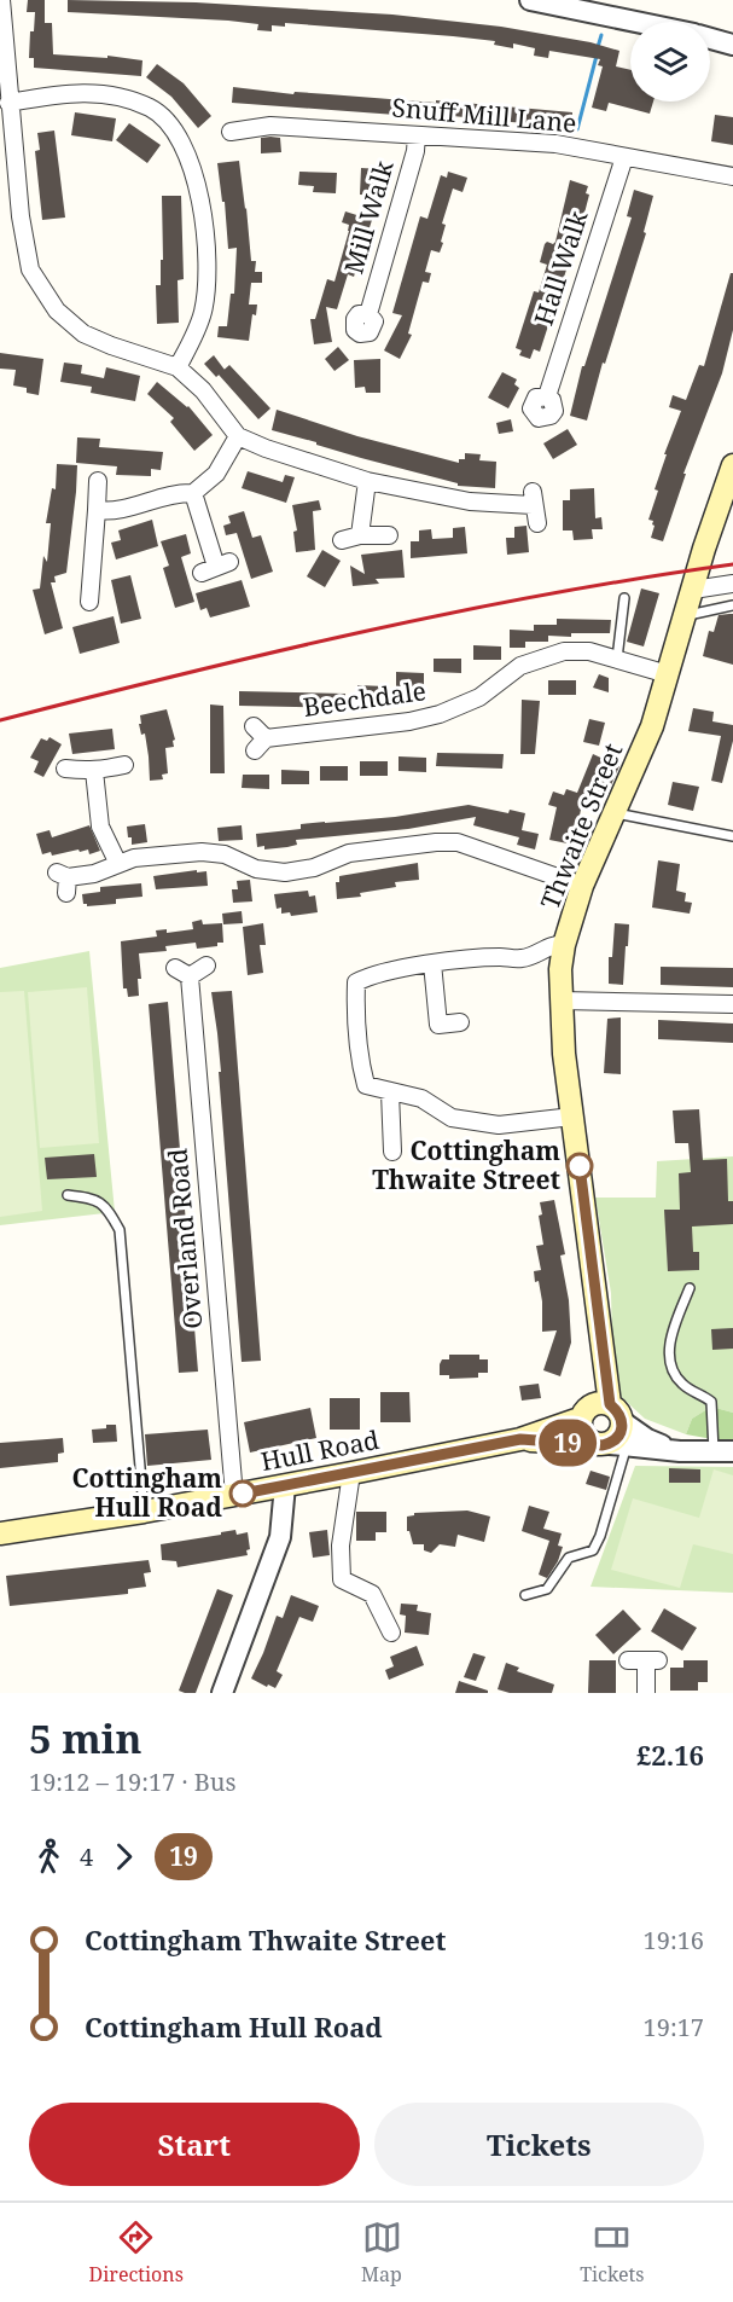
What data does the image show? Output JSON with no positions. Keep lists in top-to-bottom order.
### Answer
{
  "streets": {
    "main road": ["Thwaite Street", "Hull Road"],
    "street": [
      "Snuff Mill Lane",
      "Mill Walk",
      "Hall Walk",
      "Beechdale",
      "Overland Road"
    ]
  },
  "crossings": [
    ["Snuff Mill Lane", "Mill Walk"],
    ["Snuff Mill Lane", "Hall Walk"],
    ["Beechdale", "Thwaite Street"],
    ["Thwaite Street", "Hull Road"],
    ["Overland Road", "Hull Road"]
  ],
  "places": ["Cottingham Thwaite Street", "Cottingham Hull Road"],
  "lines": ["bus line 19"],
  "page": {
    "on_map": "19",
    "heading": ["5 min", "19:12 – 19:17 · Bus", "£2.16"],
    "legs": ["4", "19"],
    "list": [
      {
        "name": "Cottingham Thwaite Street",
        "value": "19:16"
      },
      {
        "name": "Cottingham Hull Road",
        "value": "19:17"
      }
    ],
    "buttons": ["Start", "Tickets"],
    "tabs": ["Directions", "Map", "Tickets"]
  }
}
